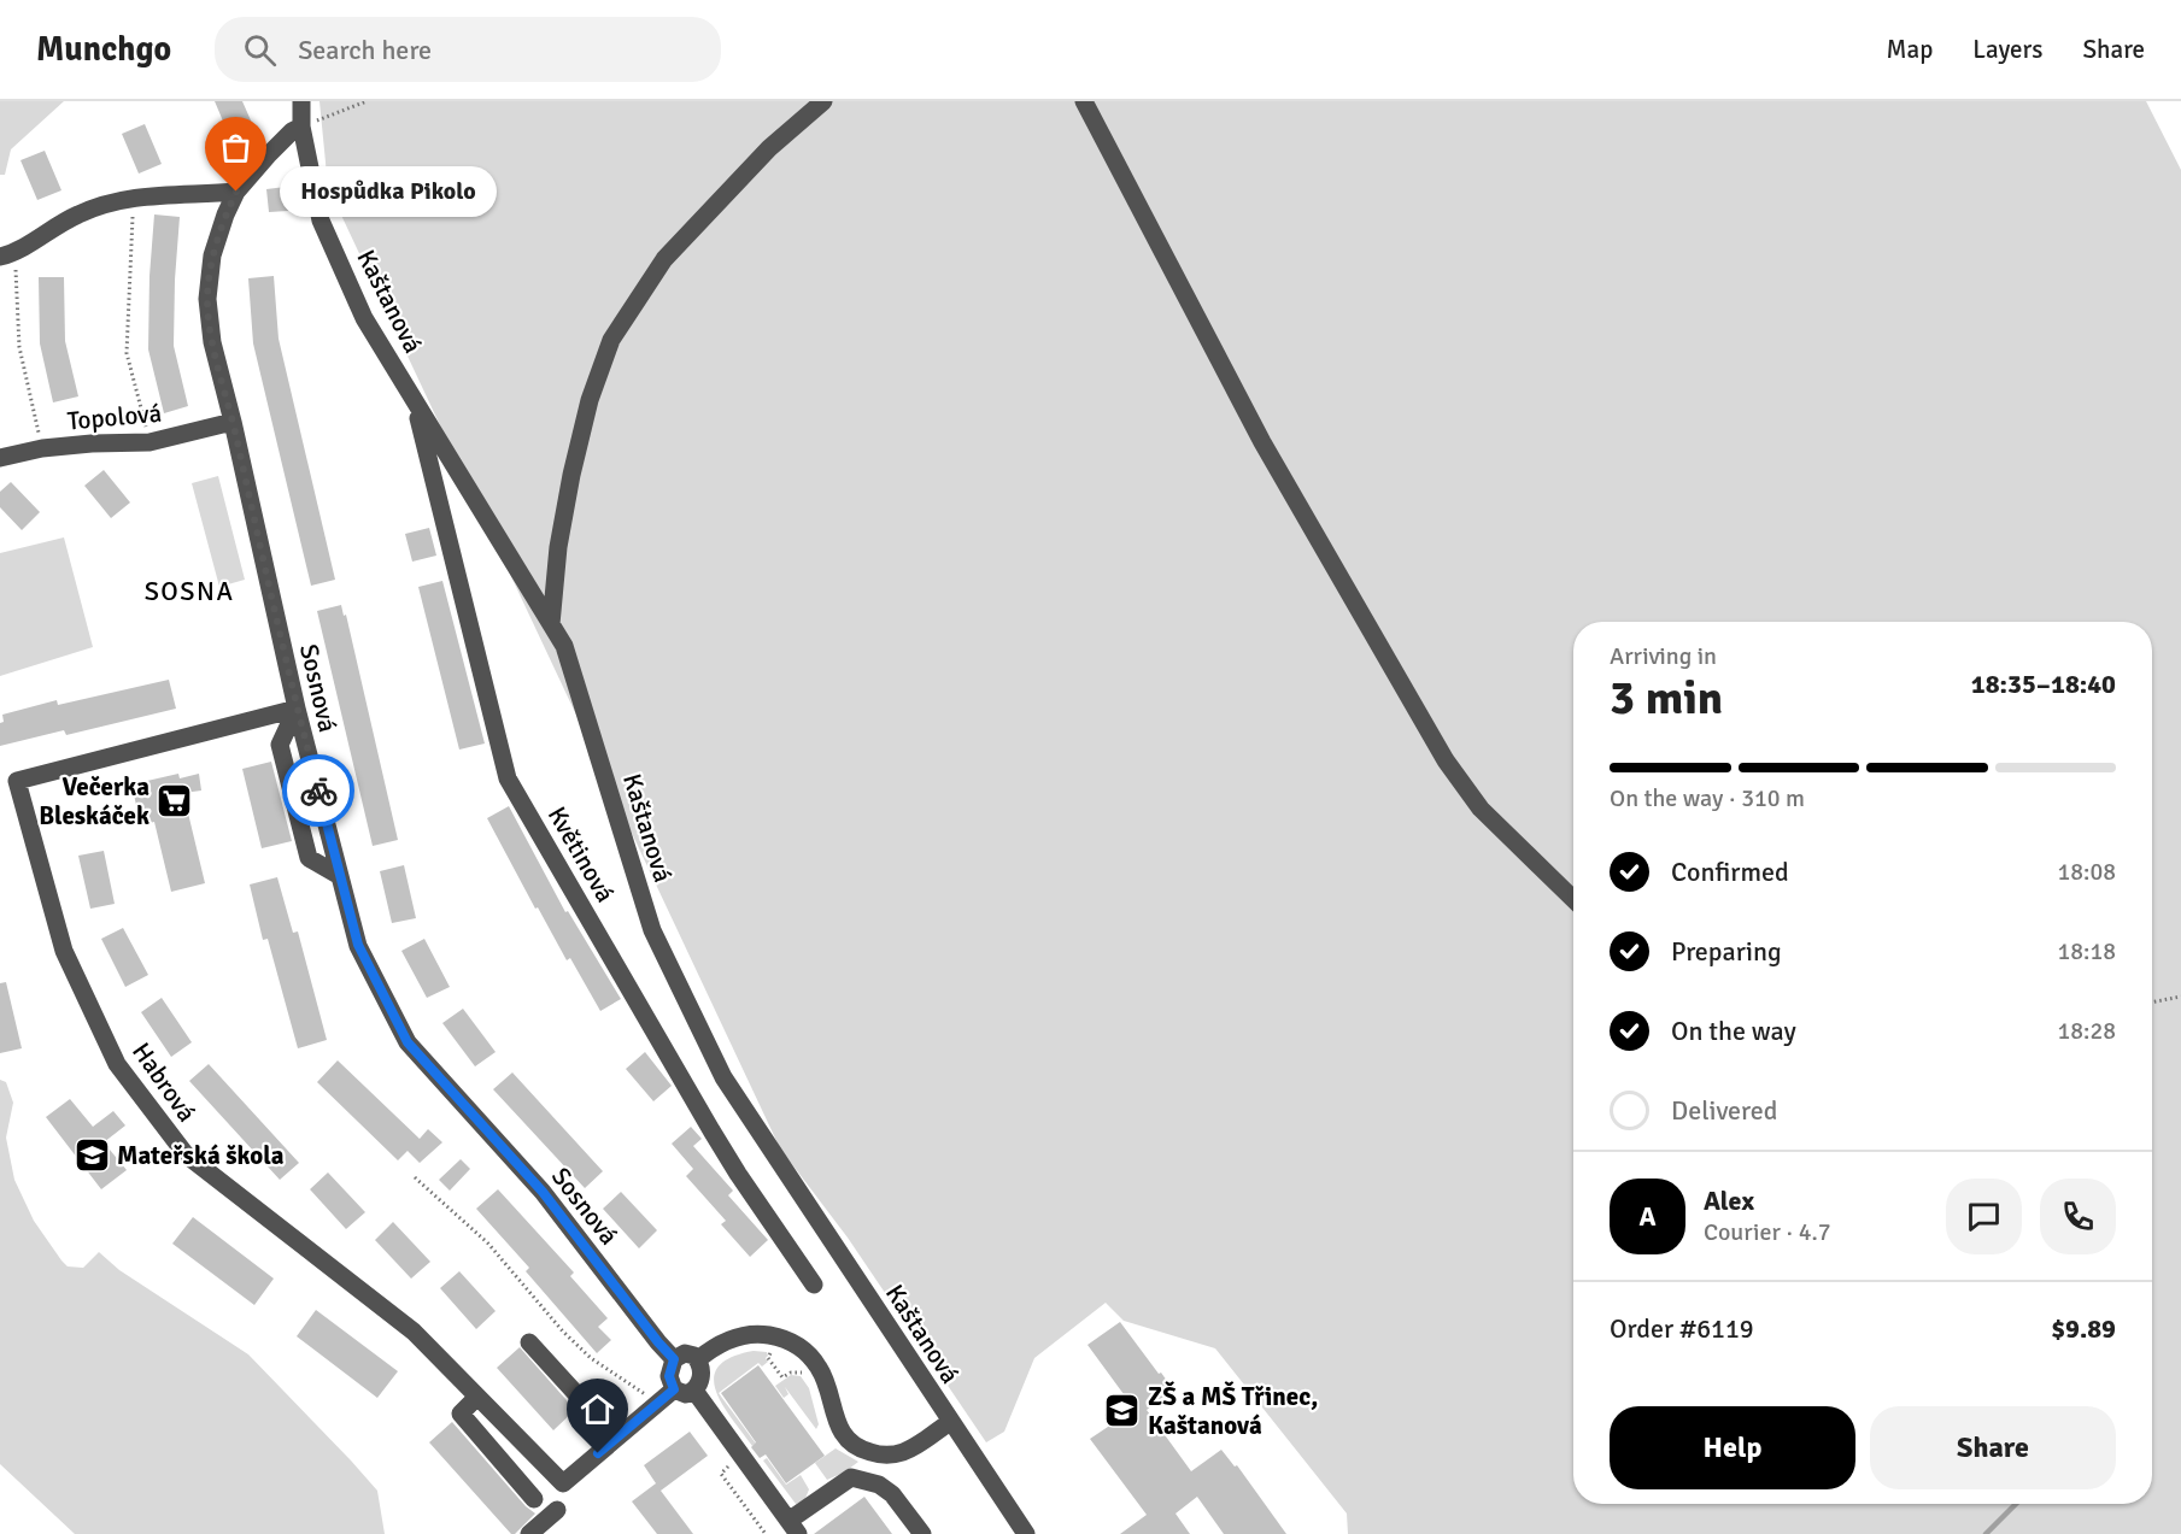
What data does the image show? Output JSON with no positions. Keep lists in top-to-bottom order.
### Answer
{
  "streets": {
    "street": [
      "Kaštanová",
      "Topolová",
      "Sosnová",
      "Květinová",
      "Habrová"
    ]
  },
  "crossings": [
    ["Kaštanová", "Sosnová"],
    ["Kaštanová", "Květinová"],
    ["Topolová", "Sosnová"],
    ["Sosnová", "Habrová"]
  ],
  "districts": ["SOSNA"],
  "places": {
    "other": ["Hospůdka Pikolo"],
    "supermarket": ["Večerka Bleskáček"],
    "school or university": ["Mateřská škola", "ZŠ a MŠ Třinec, Kaštanová"]
  },
  "page": {
    "header": "Munchgo",
    "search": "Search here",
    "nav": ["Map", "Layers", "Share"],
    "bubble": "Hospůdka Pikolo",
    "heading": ["3 min", "Arriving in", "18:35–18:40"],
    "panel": [
      "Alex",
      "Courier · 4.7",
      "Order #6119",
      "$9.89"
    ],
    "bar": "On the way · 310 m",
    "list": [
      ["Confirmed", "18:08"],
      ["Preparing", "18:18"],
      ["On the way", "18:28"],
      "Delivered"
    ],
    "round": "A",
    "buttons": ["Help", "Share"]
  }
}
